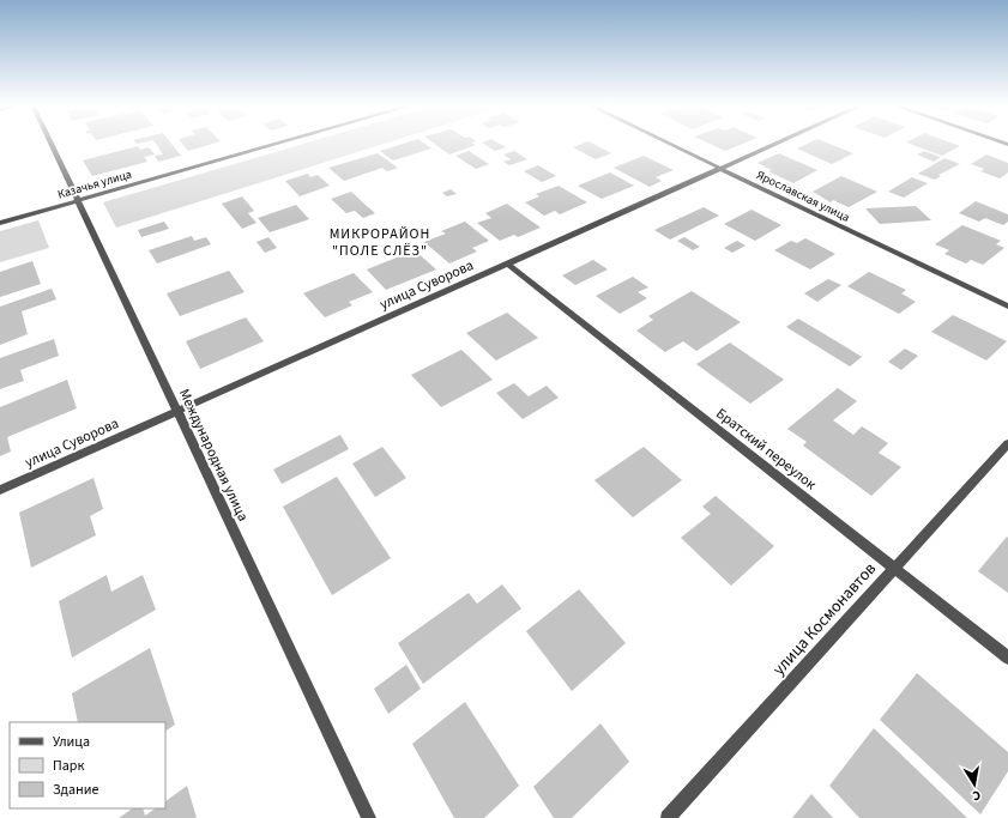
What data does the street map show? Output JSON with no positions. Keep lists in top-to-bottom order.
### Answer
{
  "streets": {
    "street": [
      "Казачья улица",
      "Ярославская улица",
      "улица Суворова",
      "Братский переулок",
      "Международная улица",
      "улица Космонавтов"
    ]
  },
  "crossings": [
    ["Казачья улица", "Международная улица"],
    ["Ярославская улица", "улица Суворова"],
    ["улица Суворова", "Братский переулок"],
    ["улица Суворова", "Международная улица"],
    ["Братский переулок", "улица Космонавтов"]
  ],
  "districts": ["МИКРОРАЙОН \"ПОЛЕ СЛЁЗ\""],
  "legend": ["Улица", "Парк", "Здание"],
  "north": "bottom"
}
